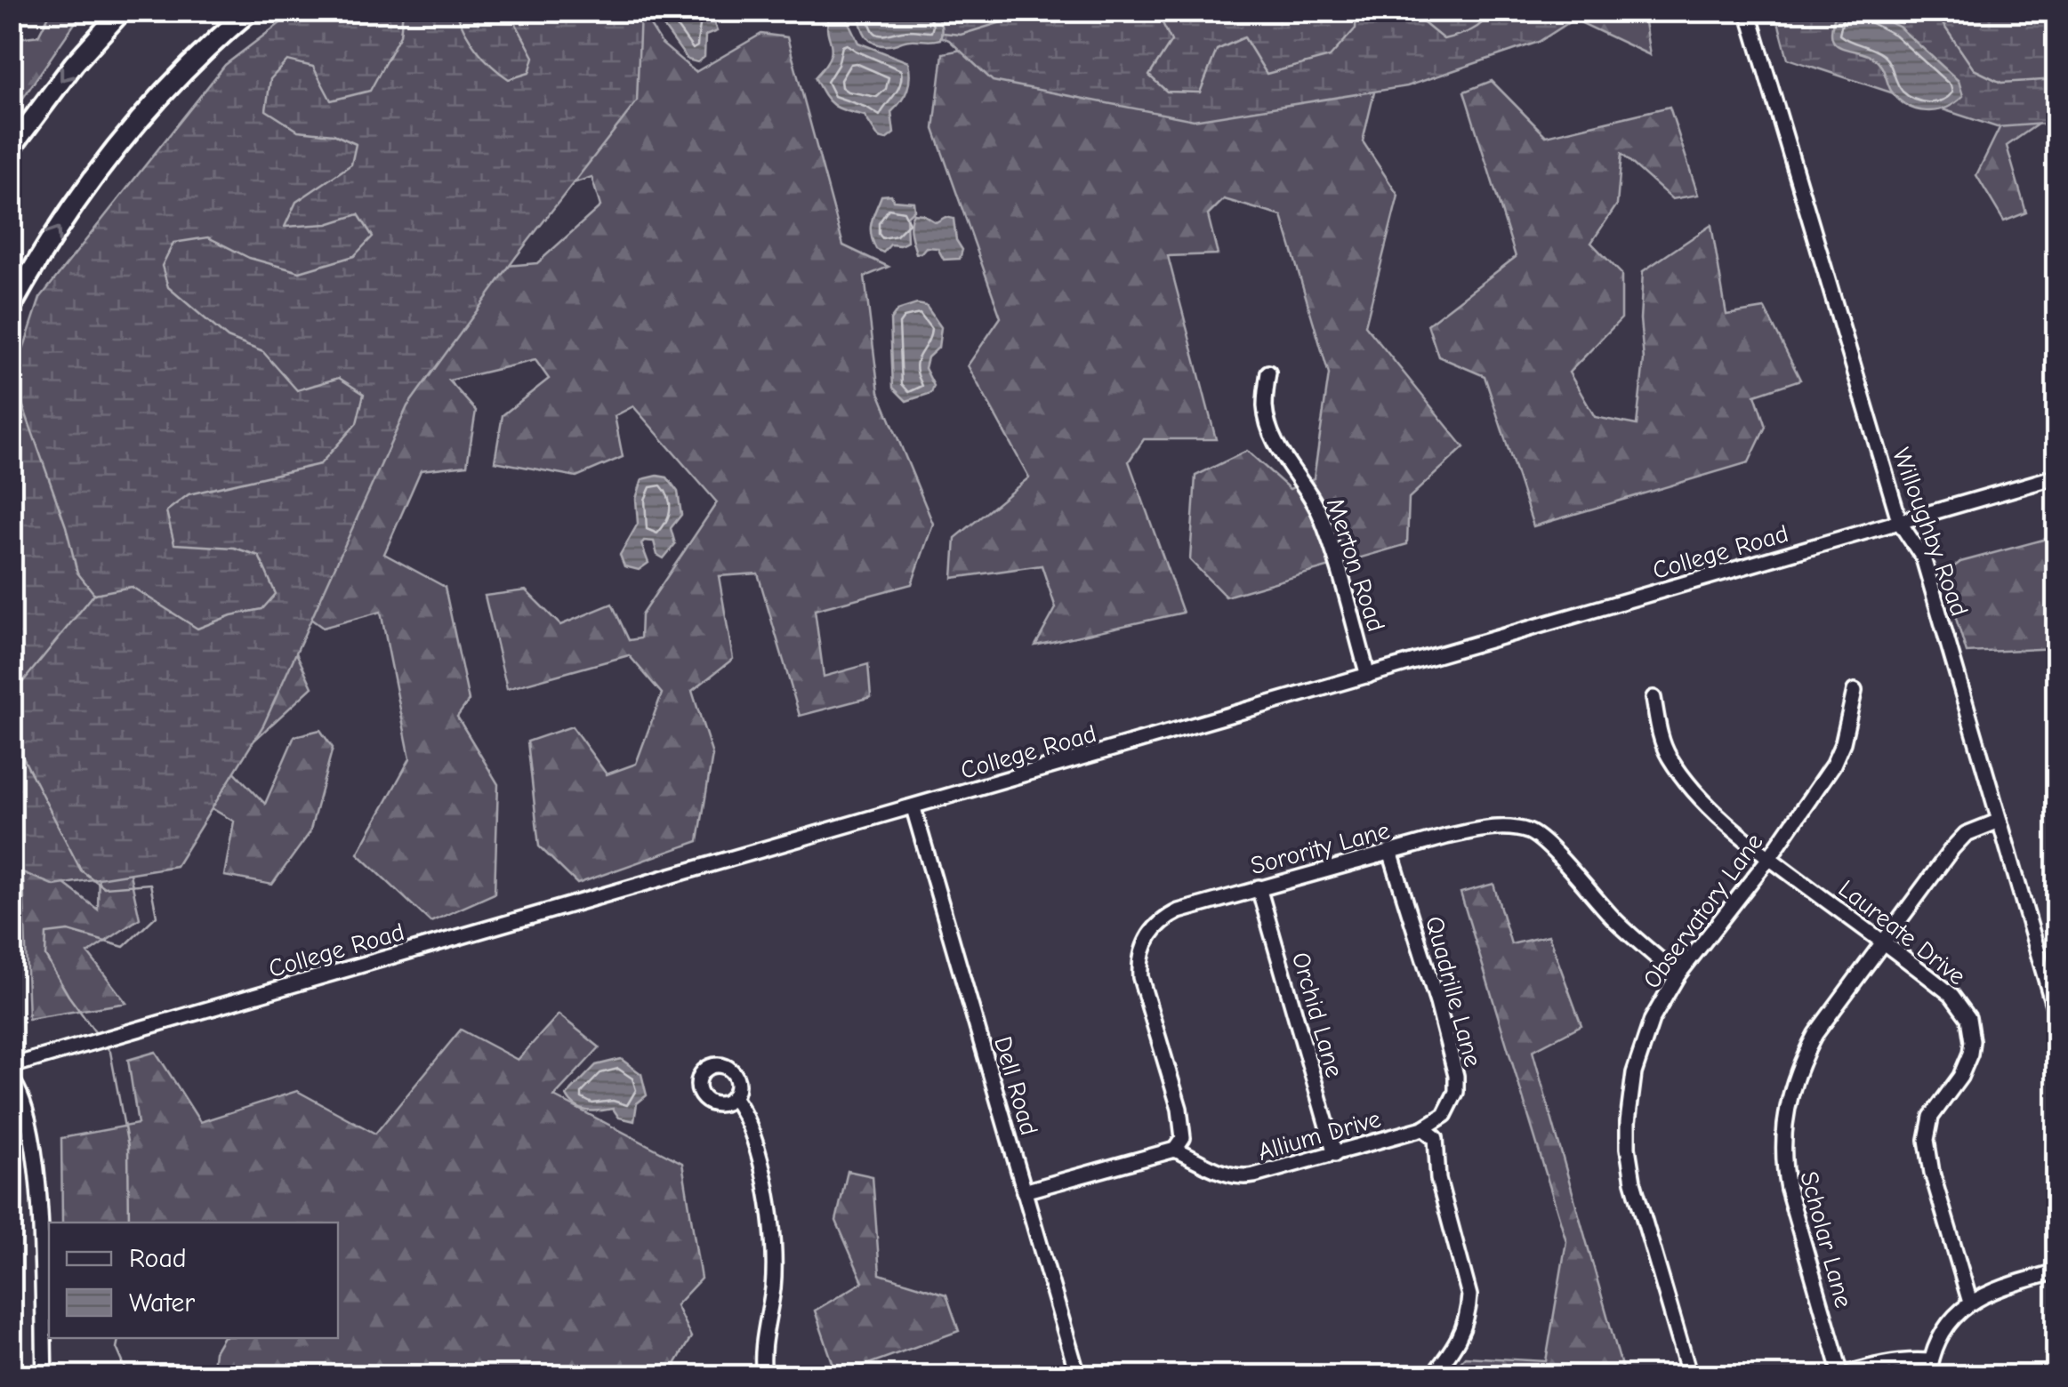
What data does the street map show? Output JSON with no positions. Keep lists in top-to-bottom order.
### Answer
{
  "streets": {
    "street": [
      "Willoughby Road",
      "College Road",
      "Merton Road",
      "Sorority Lane",
      "Observatory Lane",
      "Laureate Drive",
      "Quadrille Lane",
      "Orchid Lane",
      "Dell Road",
      "Allium Drive",
      "Scholar Lane"
    ]
  },
  "crossings": [
    ["Willoughby Road", "College Road"],
    ["Willoughby Road", "Scholar Lane"],
    ["College Road", "Merton Road"],
    ["College Road", "Dell Road"],
    ["Sorority Lane", "Observatory Lane"],
    ["Sorority Lane", "Quadrille Lane"],
    ["Sorority Lane", "Orchid Lane"],
    ["Sorority Lane", "Allium Drive"],
    ["Observatory Lane", "Laureate Drive"],
    ["Laureate Drive", "Scholar Lane"],
    ["Quadrille Lane", "Allium Drive"],
    ["Orchid Lane", "Allium Drive"]
  ],
  "legend": ["Road", "Water"]
}
